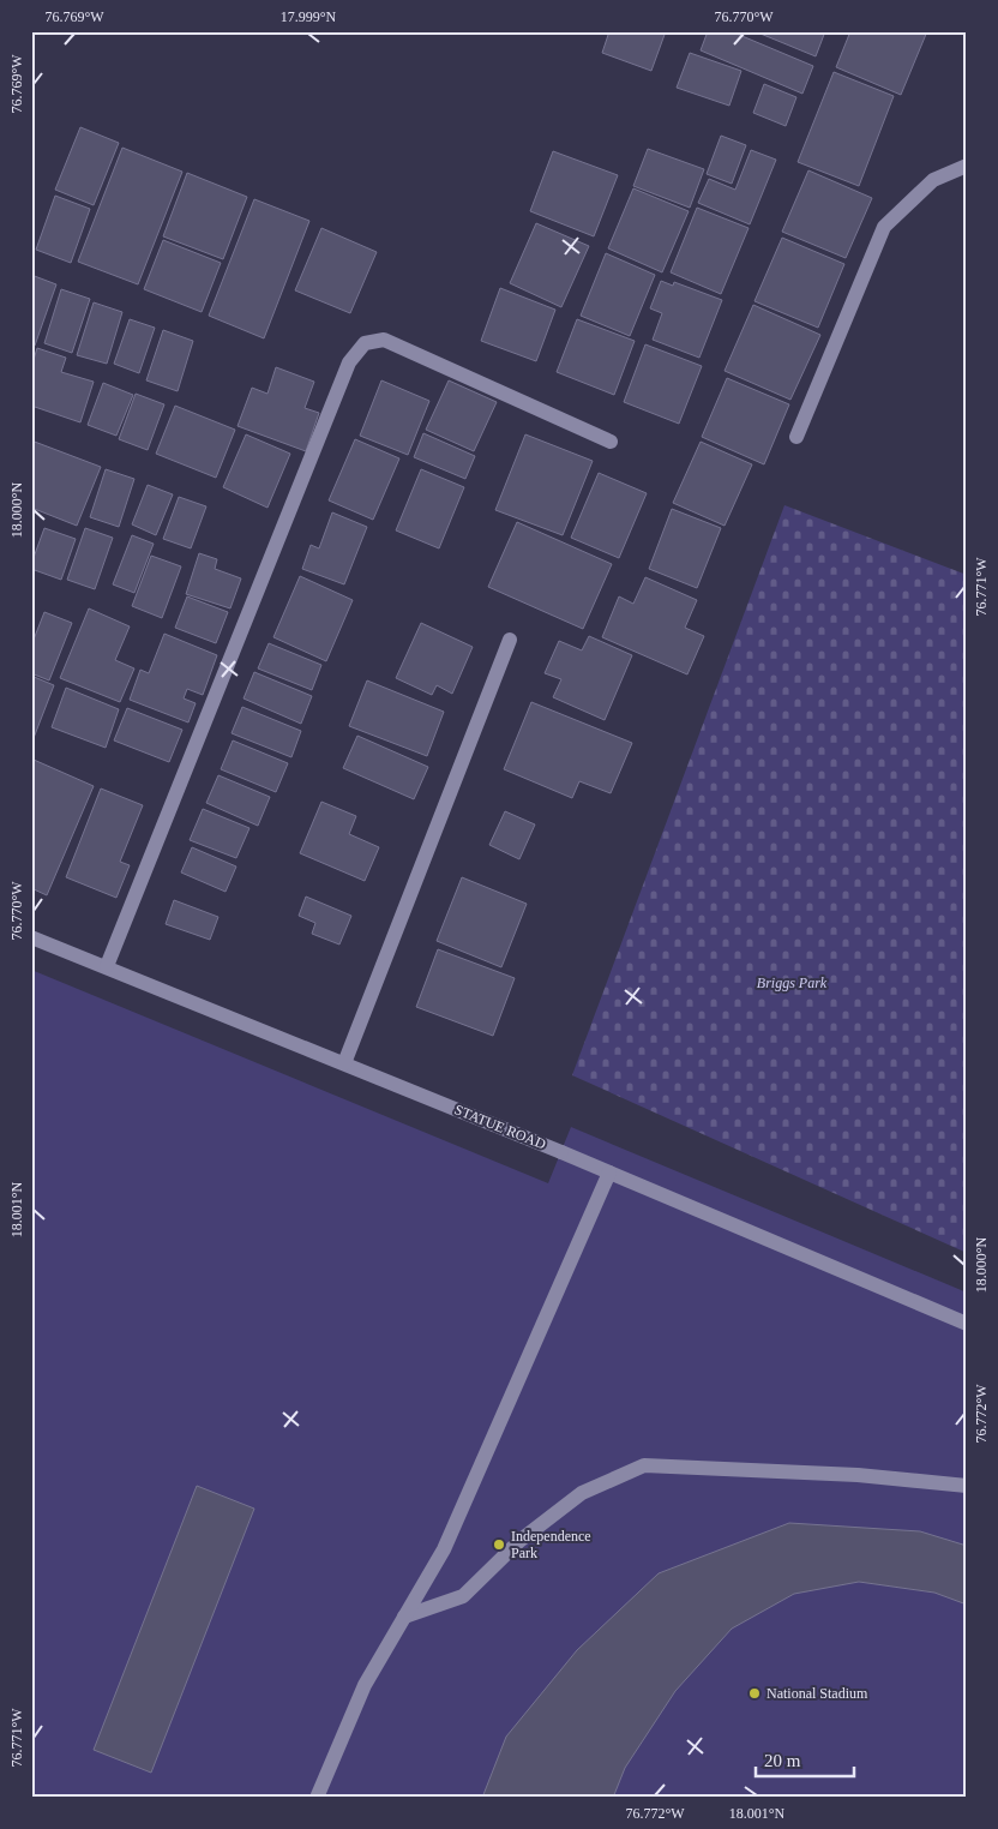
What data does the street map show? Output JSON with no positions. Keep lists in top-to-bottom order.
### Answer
{
  "streets": {
    "street": ["STATUE ROAD"]
  },
  "parks": ["Briggs Park"],
  "places": ["Independence Park", "National Stadium"],
  "scale_bar": "20 m",
  "coordinates": [
    "76.769°W",
    "17.999°N",
    "76.770°W",
    "18.000°N",
    "76.771°W",
    "18.001°N",
    "76.772°W"
  ]
}
